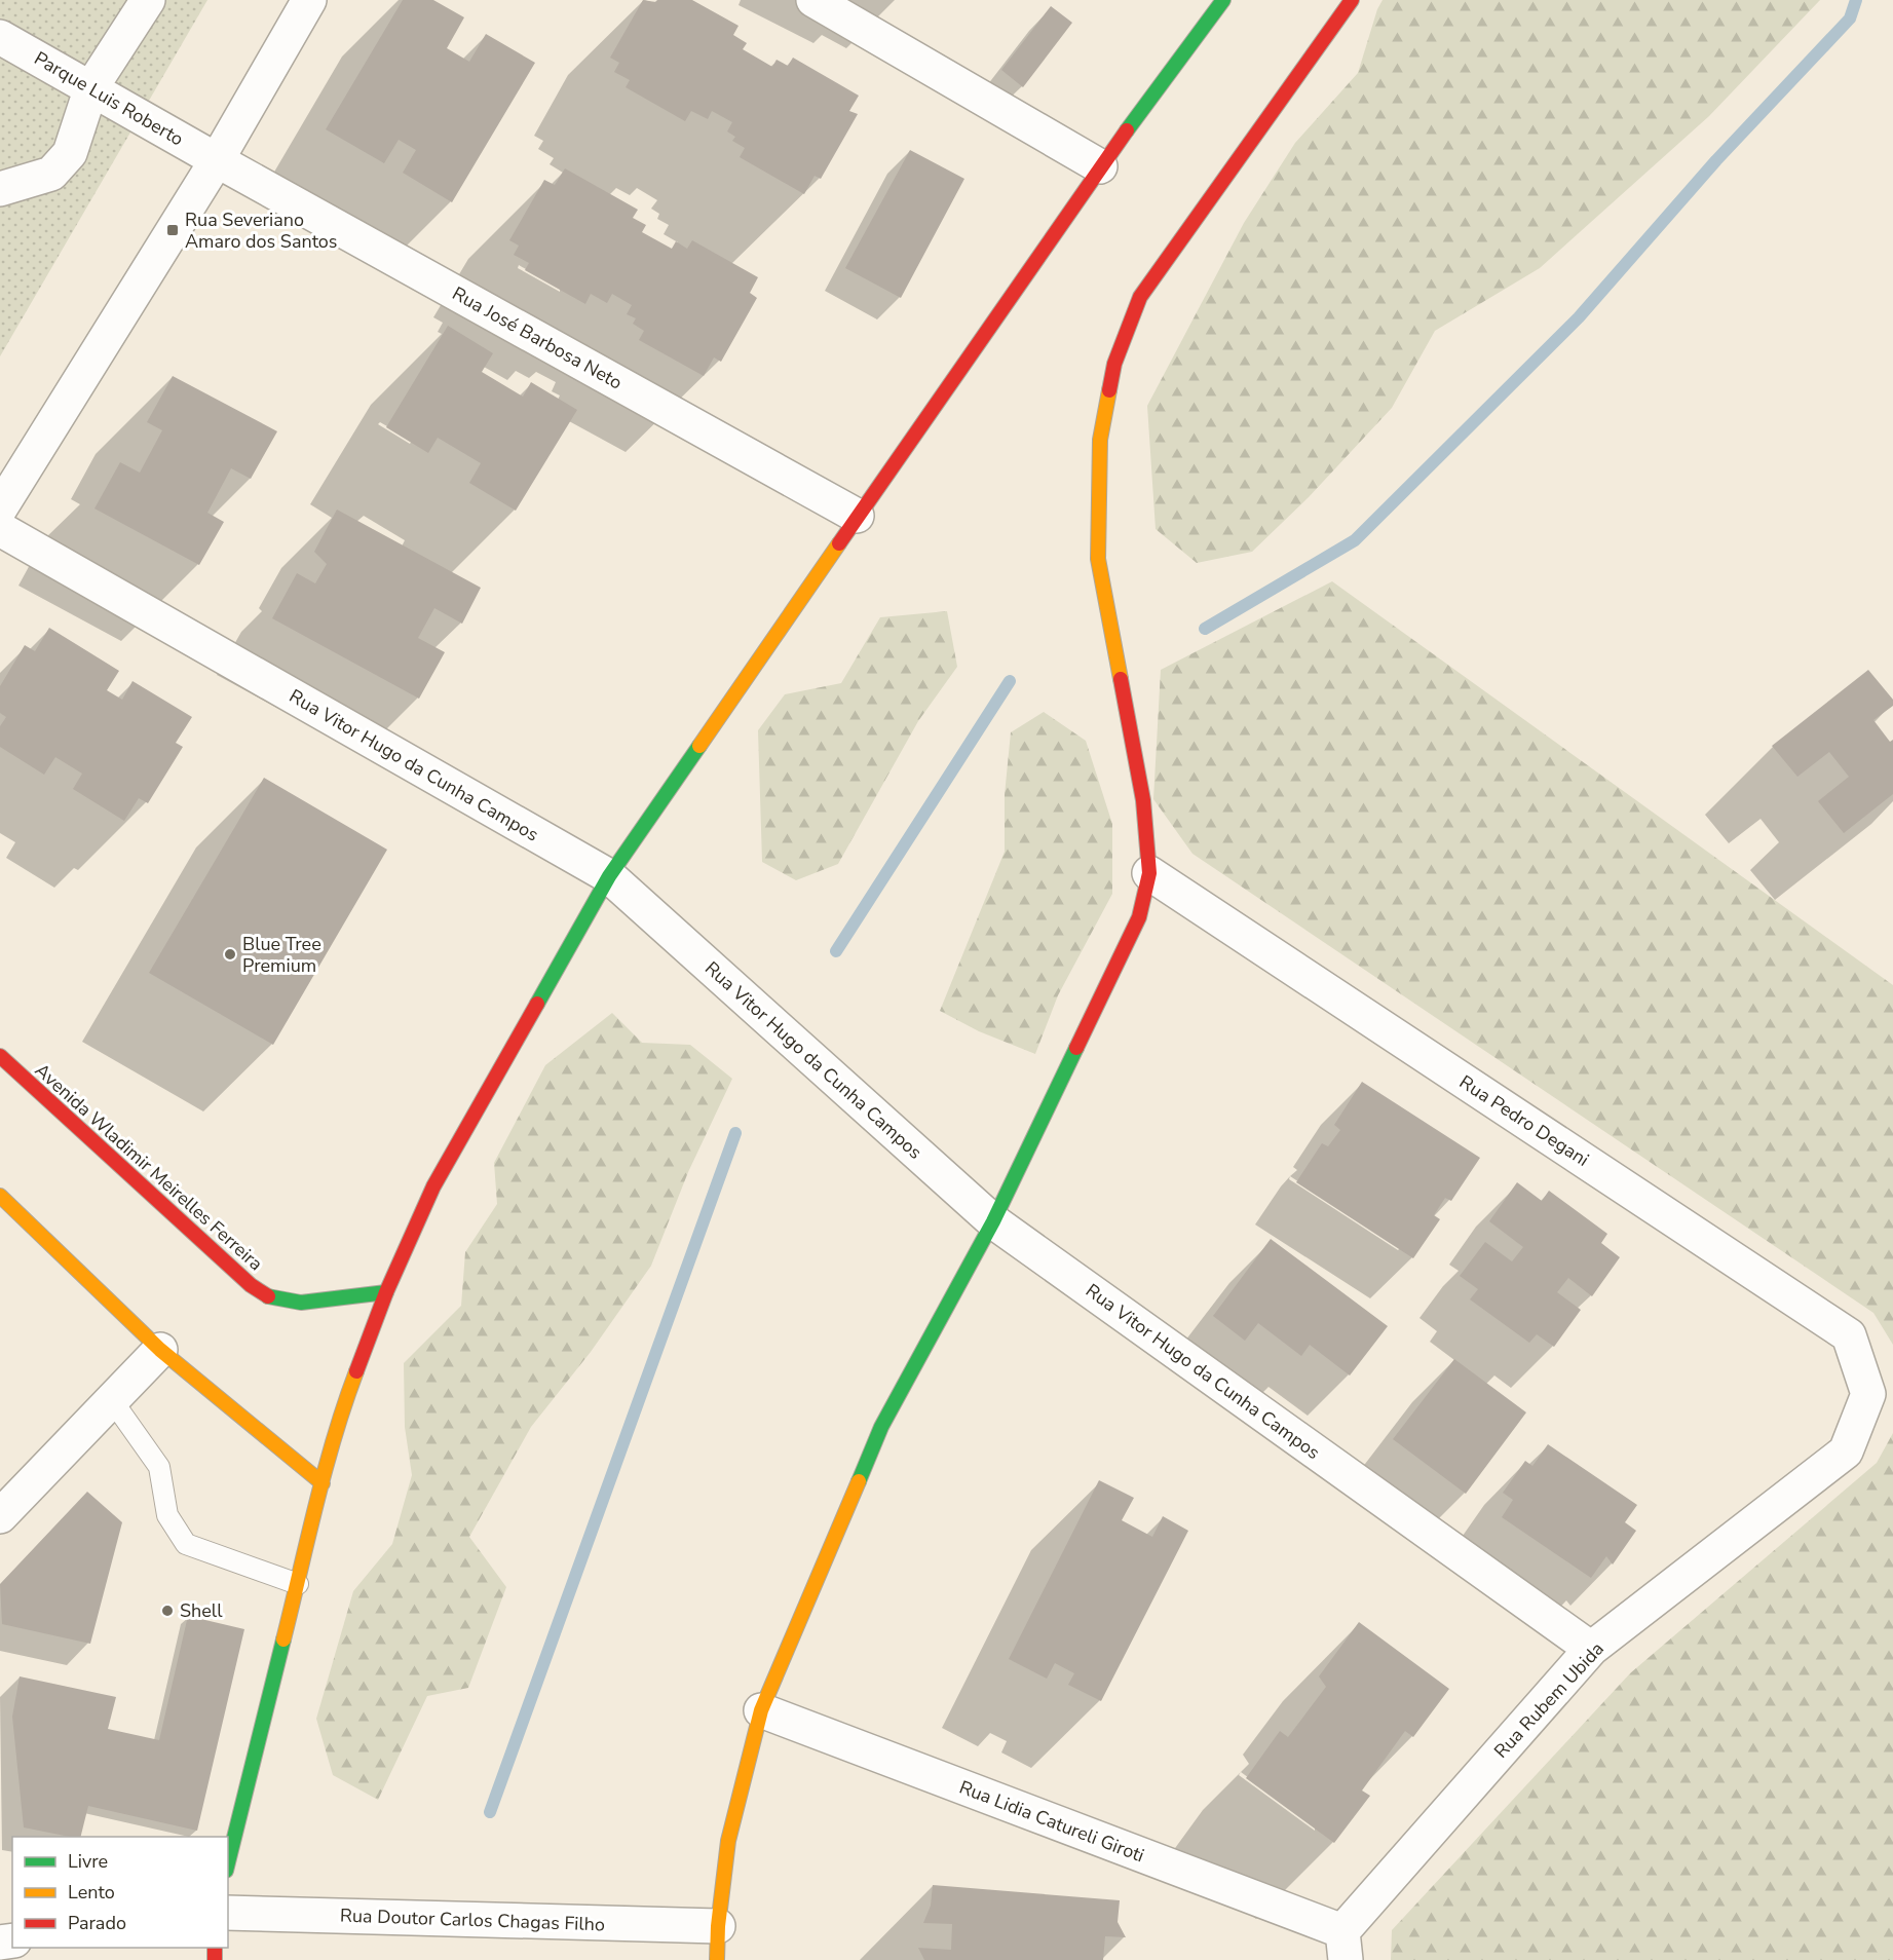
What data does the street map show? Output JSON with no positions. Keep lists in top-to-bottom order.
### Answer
{
  "streets": {
    "main road": ["Avenida Wladimir Meirelles Ferreira"],
    "street": [
      "Parque Luis Roberto",
      "Rua José Barbosa Neto",
      "Rua Vitor Hugo da Cunha Campos",
      "Rua Pedro Degani",
      "Rua Rubem Ubida",
      "Rua Lidia Catureli Giroti",
      "Rua Doutor Carlos Chagas Filho"
    ]
  },
  "crossings": [
    ["Parque Luis Roberto", "Rua José Barbosa Neto"],
    ["Rua Vitor Hugo da Cunha Campos", "Rua Rubem Ubida"],
    ["Rua Pedro Degani", "Rua Rubem Ubida"],
    ["Rua Rubem Ubida", "Rua Lidia Catureli Giroti"]
  ],
  "places": {
    "transit": ["Rua Severiano Amaro dos Santos"],
    "other": ["Blue Tree Premium", "Shell"]
  },
  "legend": ["Livre", "Lento", "Parado"]
}
